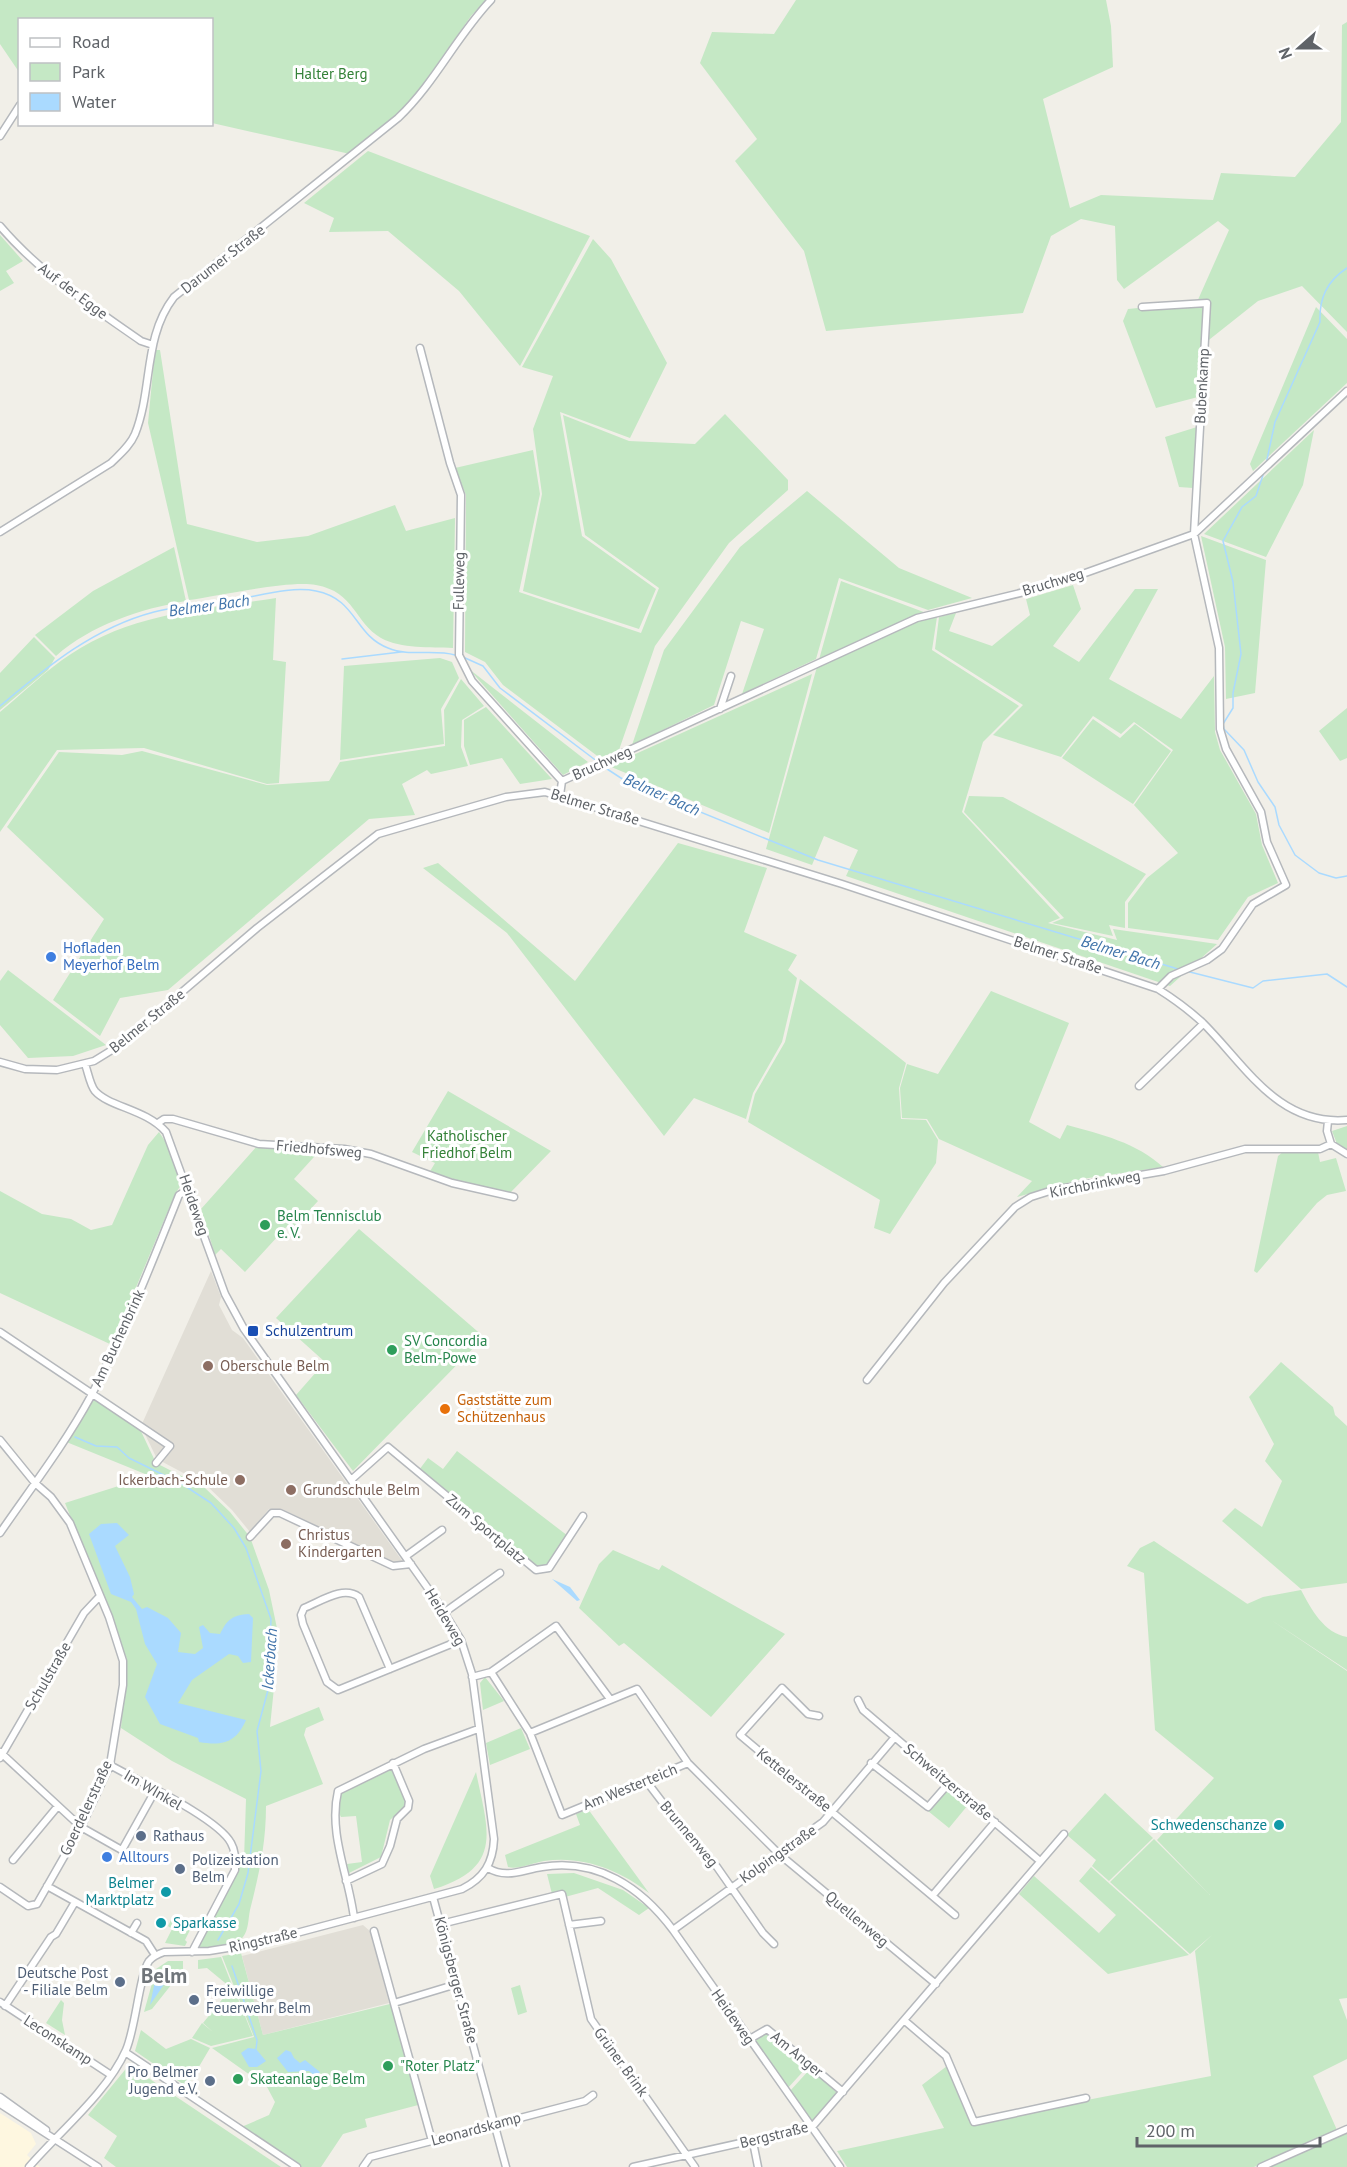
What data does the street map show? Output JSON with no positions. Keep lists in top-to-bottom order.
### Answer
{
  "streets": {
    "street": [
      "Darumer Straße",
      "Auf der Egge",
      "Bubenkamp",
      "Fulleweg",
      "Bruchweg",
      "Belmer Straße",
      "Friedhofsweg",
      "Kirchbrinkweg",
      "Heideweg",
      "Am Buchenbrink",
      "Zum Sportplatz",
      "Schulstraße",
      "Kettelerstraße",
      "Schweitzerstraße",
      "Am Westerteich",
      "Im WInkel",
      "Goerdelerstraße",
      "Brunnenweg",
      "Kolpingstraße",
      "Quellenweg",
      "Ringstraße",
      "Königsberger Straße",
      "Leconskamp",
      "Am Anger",
      "Grüner Brink",
      "Leonardskamp",
      "Bergstraße"
    ]
  },
  "crossings": [
    ["Darumer Straße", "Auf der Egge"],
    ["Bubenkamp", "Bruchweg"],
    ["Fulleweg", "Bruchweg"],
    ["Bruchweg", "Belmer Straße"],
    ["Friedhofsweg", "Heideweg"],
    ["Heideweg", "Am Buchenbrink"],
    ["Heideweg", "Zum Sportplatz"],
    ["Heideweg", "Kolpingstraße"],
    ["Heideweg", "Ringstraße"],
    ["Heideweg", "Am Anger"],
    ["Heideweg", "Bergstraße"],
    ["Am Buchenbrink", "Goerdelerstraße"],
    ["Schulstraße", "Goerdelerstraße"],
    ["Kettelerstraße", "Kolpingstraße"],
    ["Schweitzerstraße", "Kolpingstraße"],
    ["Schweitzerstraße", "Bergstraße"],
    ["Am Westerteich", "Brunnenweg"],
    ["Am Westerteich", "Quellenweg"],
    ["Im WInkel", "Goerdelerstraße"],
    ["Im WInkel", "Ringstraße"],
    ["Brunnenweg", "Kolpingstraße"],
    ["Kolpingstraße", "Quellenweg"],
    ["Quellenweg", "Bergstraße"],
    ["Ringstraße", "Königsberger Straße"],
    ["Königsberger Straße", "Grüner Brink"],
    ["Königsberger Straße", "Leonardskamp"],
    ["Am Anger", "Bergstraße"],
    ["Grüner Brink", "Bergstraße"]
  ],
  "districts": ["Belm"],
  "water": ["Belmer Bach", "Ickerbach"],
  "parks": ["Halter Berg", "Katholischer Friedhof Belm"],
  "places": {
    "other": [
      "Hofladen Meyerhof Belm",
      "Belm Tennisclub e. V.",
      "SV Concordia Belm-Powe",
      "Oberschule Belm",
      "Gaststätte zum Schützenhaus",
      "Ickerbach-Schule",
      "Grundschule Belm",
      "Christus Kindergarten",
      "Schwedenschanze",
      "Rathaus",
      "Alltours",
      "Polizeistation Belm",
      "Belmer Marktplatz",
      "Sparkasse",
      "Deutsche Post - Filiale Belm",
      "Freiwillige Feuerwehr Belm",
      "\"Roter Platz\"",
      "Skateanlage Belm",
      "Pro Belmer Jugend e.V."
    ],
    "transit": ["Schulzentrum"]
  },
  "legend": ["Road", "Park", "Water"],
  "scale_bar": "200 m",
  "north": "left"
}
